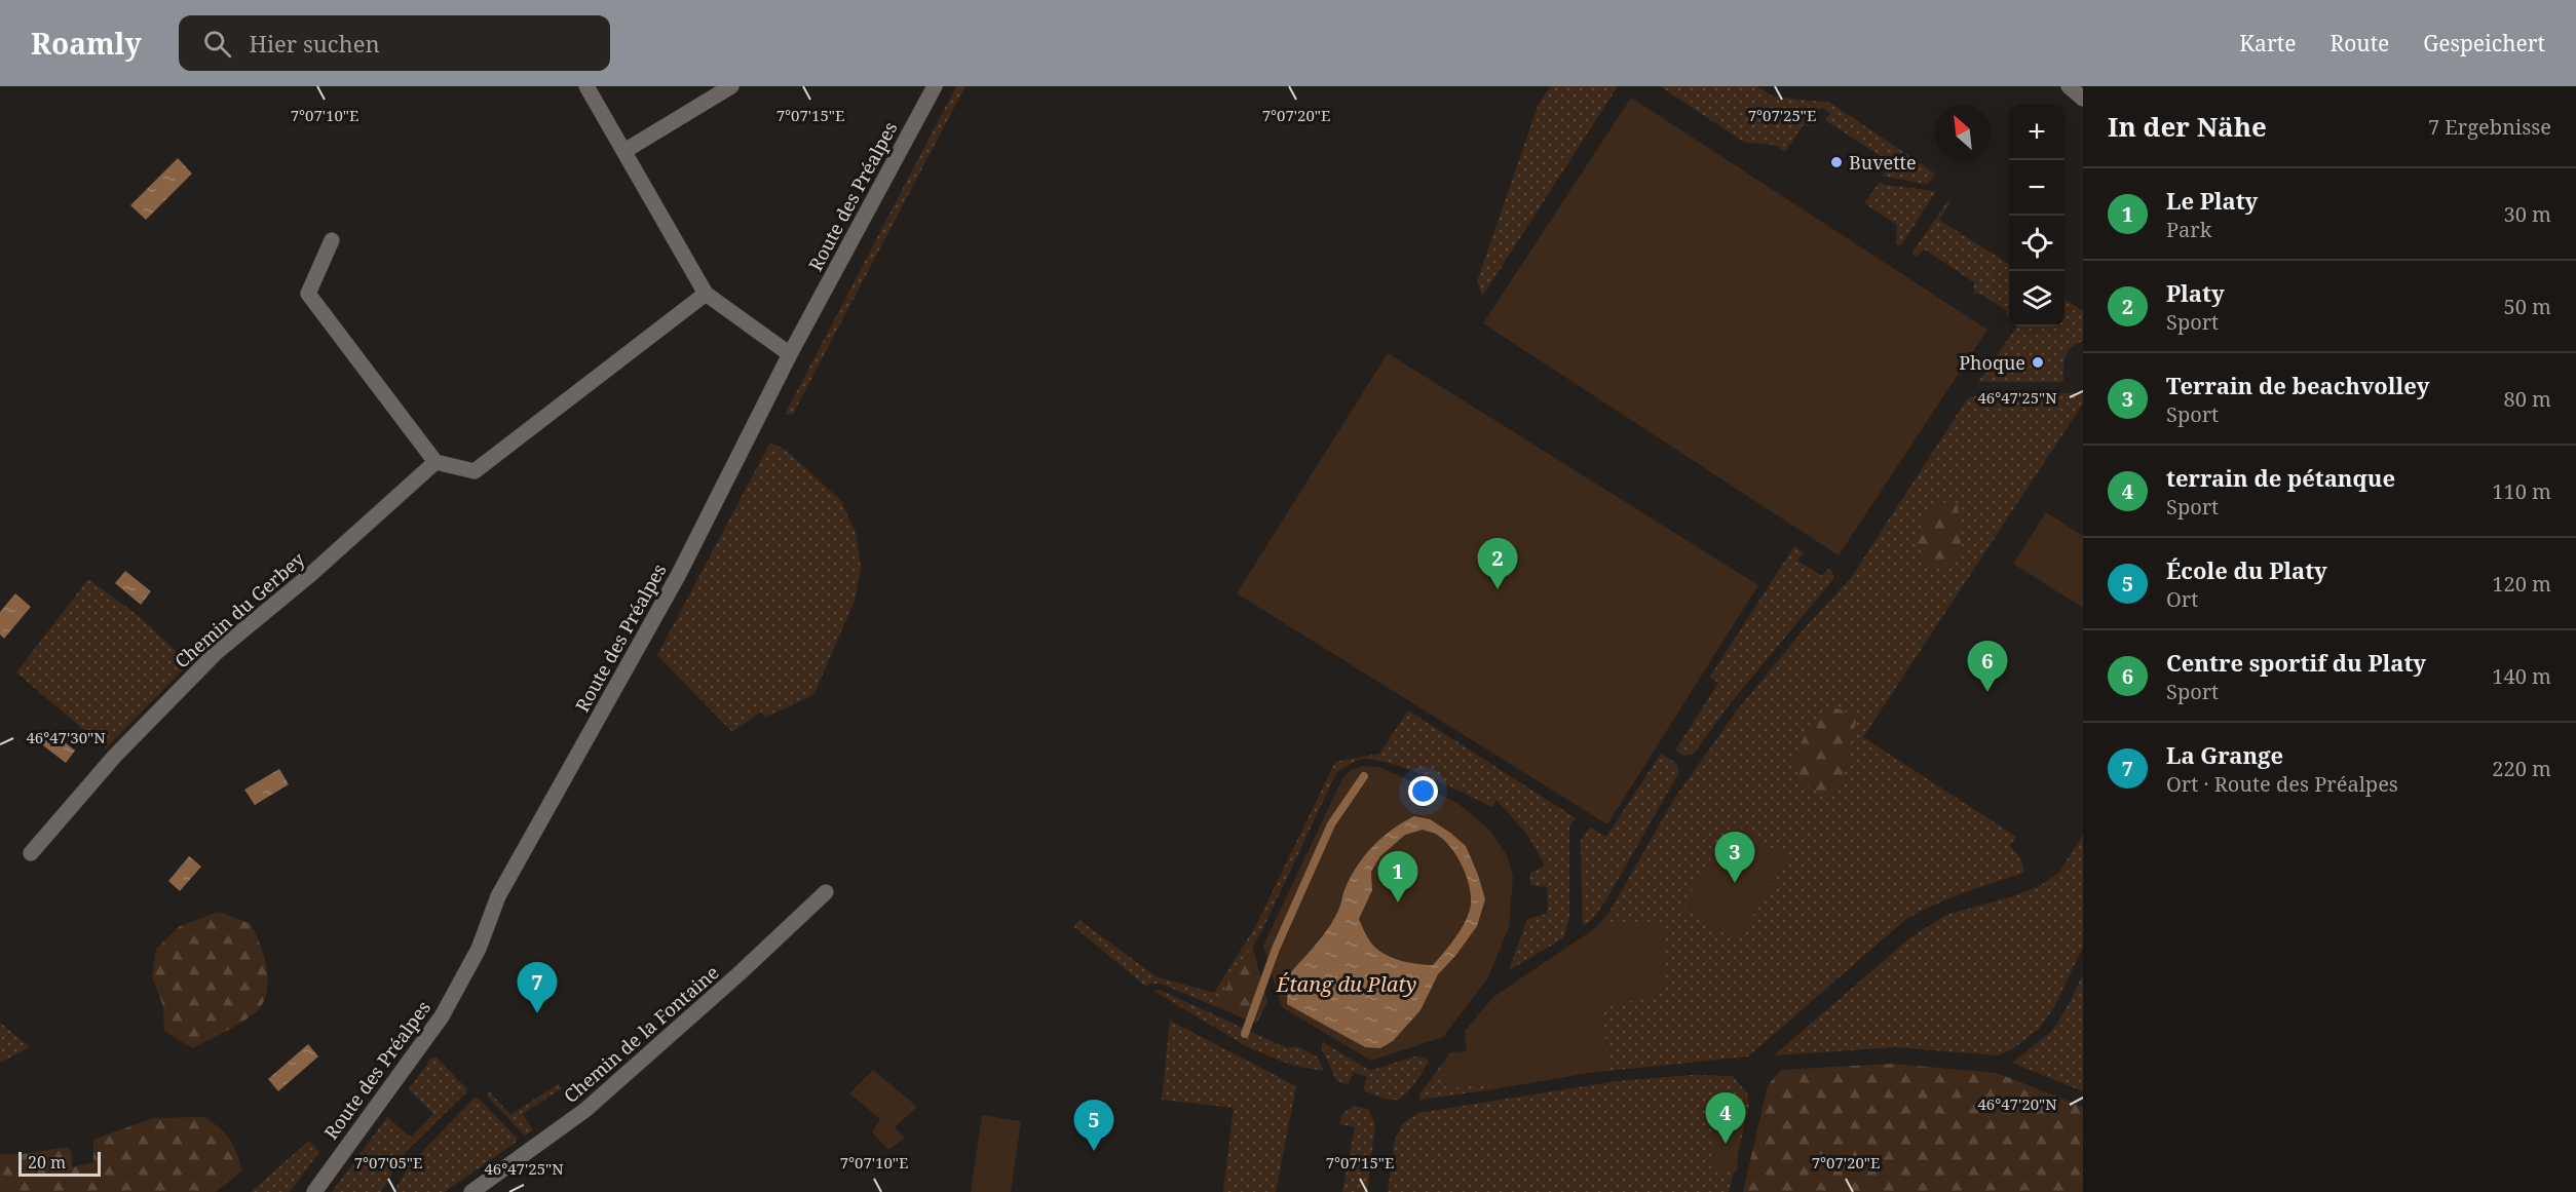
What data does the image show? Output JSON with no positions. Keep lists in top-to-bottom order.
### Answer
{
  "streets": {
    "street": ["Route des Préalpes", "Chemin du Gerbey", "Chemin de la Fontaine"]
  },
  "water": ["Étang du Platy"],
  "places": ["Buvette", "Phoque"],
  "scale_bar": "20 m",
  "north": "top left",
  "page": {
    "header": "Roamly",
    "search": "Hier suchen",
    "nav": ["Karte", "Route", "Gespeichert"],
    "heading": ["In der Nähe", "7 Ergebnisse"],
    "map_buttons": ["+", "−"],
    "list": [
      {
        "mark": "1",
        "name": "Le Platy",
        "note": "Park",
        "value": "30 m"
      },
      {
        "mark": "2",
        "name": "Platy",
        "note": "Sport",
        "value": "50 m"
      },
      {
        "mark": "3",
        "name": "Terrain de beachvolley",
        "note": "Sport",
        "value": "80 m"
      },
      {
        "mark": "4",
        "name": "terrain de pétanque",
        "note": "Sport",
        "value": "110 m"
      },
      {
        "mark": "5",
        "name": "École du Platy",
        "note": "Ort",
        "value": "120 m"
      },
      {
        "mark": "6",
        "name": "Centre sportif du Platy",
        "note": "Sport",
        "value": "140 m"
      },
      {
        "mark": "7",
        "name": "La Grange",
        "note": "Ort · Route des Préalpes",
        "value": "220 m"
      }
    ],
    "pins": [
      "2",
      "6",
      "3",
      "1",
      "7",
      "4",
      "5"
    ],
    "scale": "20 m"
  },
  "coordinates": [
    "7°07'10\"E",
    "7°07'15\"E",
    "7°07'20\"E",
    "7°07'25\"E",
    "46°47'25\"N",
    "46°47'30\"N",
    "46°47'20\"N",
    "7°07'05\"E"
  ]
}
